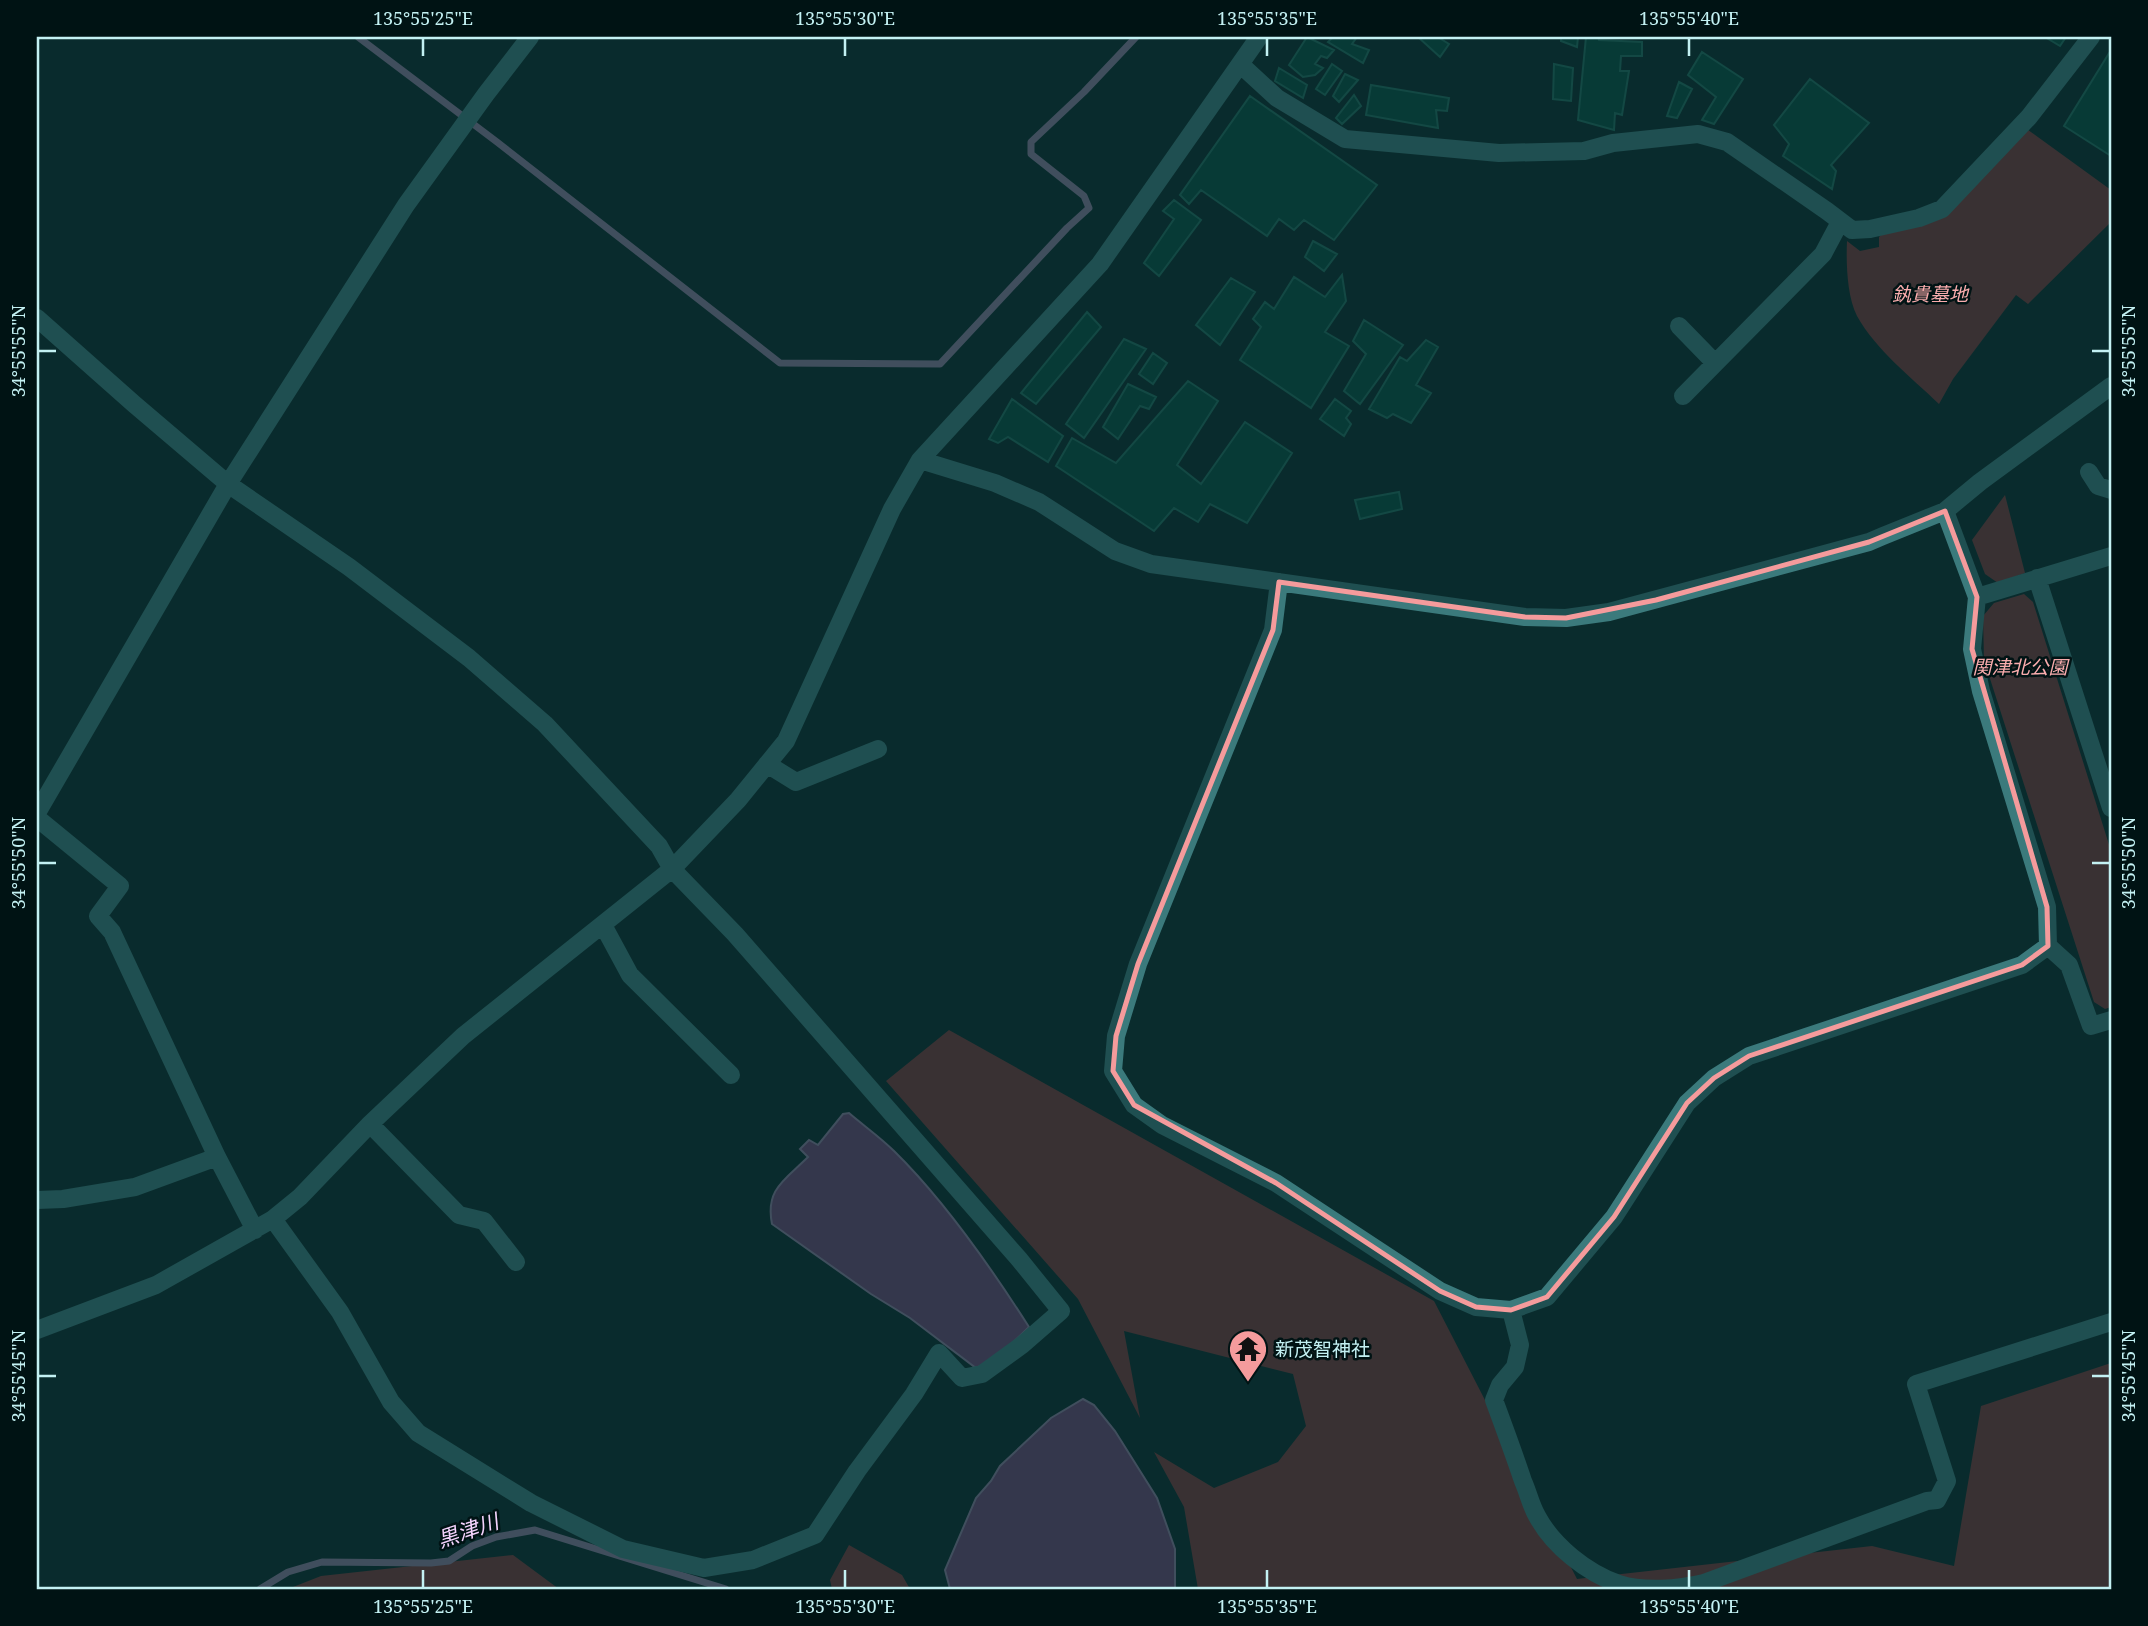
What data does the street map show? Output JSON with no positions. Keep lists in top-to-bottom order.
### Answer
{
  "water": ["黒津川"],
  "parks": ["釻貴墓地", "関津北公園"],
  "places": {
    "temple": ["新茂智神社"]
  },
  "coordinates": [
    "135°55'25\"E",
    "135°55'30\"E",
    "135°55'35\"E",
    "135°55'40\"E",
    "34°55'55\"N",
    "34°55'50\"N",
    "34°55'45\"N"
  ]
}
